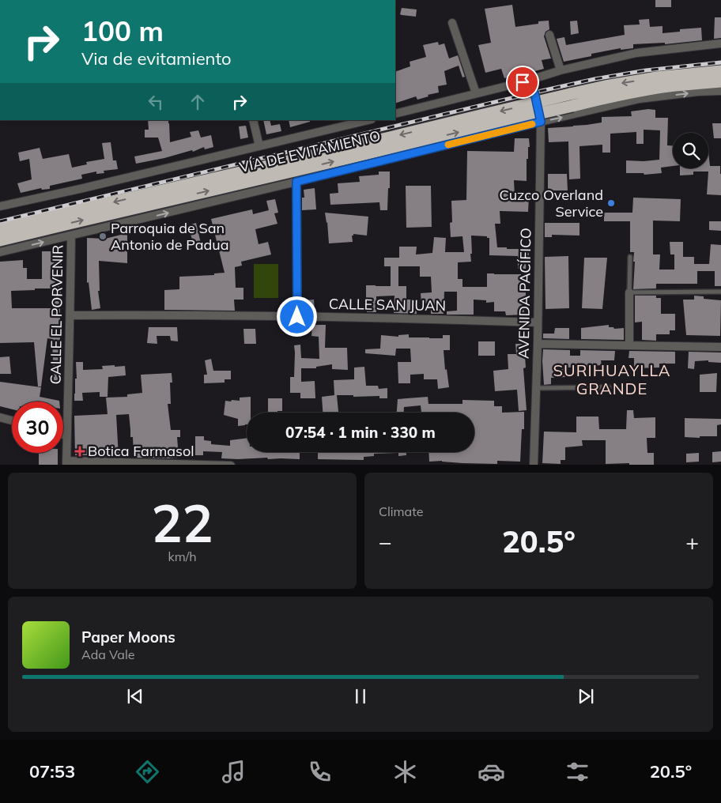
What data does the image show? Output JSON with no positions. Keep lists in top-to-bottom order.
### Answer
{
  "streets": {
    "highway": ["VÍA DE EVITAMIENTO"],
    "street": ["AVENIDA PACÍFICO", "CALLE SAN JUAN", "CALLE EL PORVENIR"]
  },
  "crossings": [
    ["AVENIDA PACÍFICO", "CALLE SAN JUAN"],
    ["CALLE SAN JUAN", "CALLE EL PORVENIR"]
  ],
  "districts": ["SURIHUAYLLA GRANDE"],
  "places": {
    "other": ["Cuzco Overland Service", "Parroquia de San Antonio de Padua"],
    "health": ["Botica Farmasol"]
  },
  "page": {
    "turn": ["100 m", "Via de evitamiento"],
    "limit": "30",
    "trip": "07:54 · 1 min · 330 m",
    "tile": [
      ["22", "km/h"],
      "Climate"
    ],
    "heat": ["−", "20.5°", "+"],
    "song": ["Paper Moons", "Ada Vale"],
    "tabs": ["07:53", "20.5°"]
  }
}
